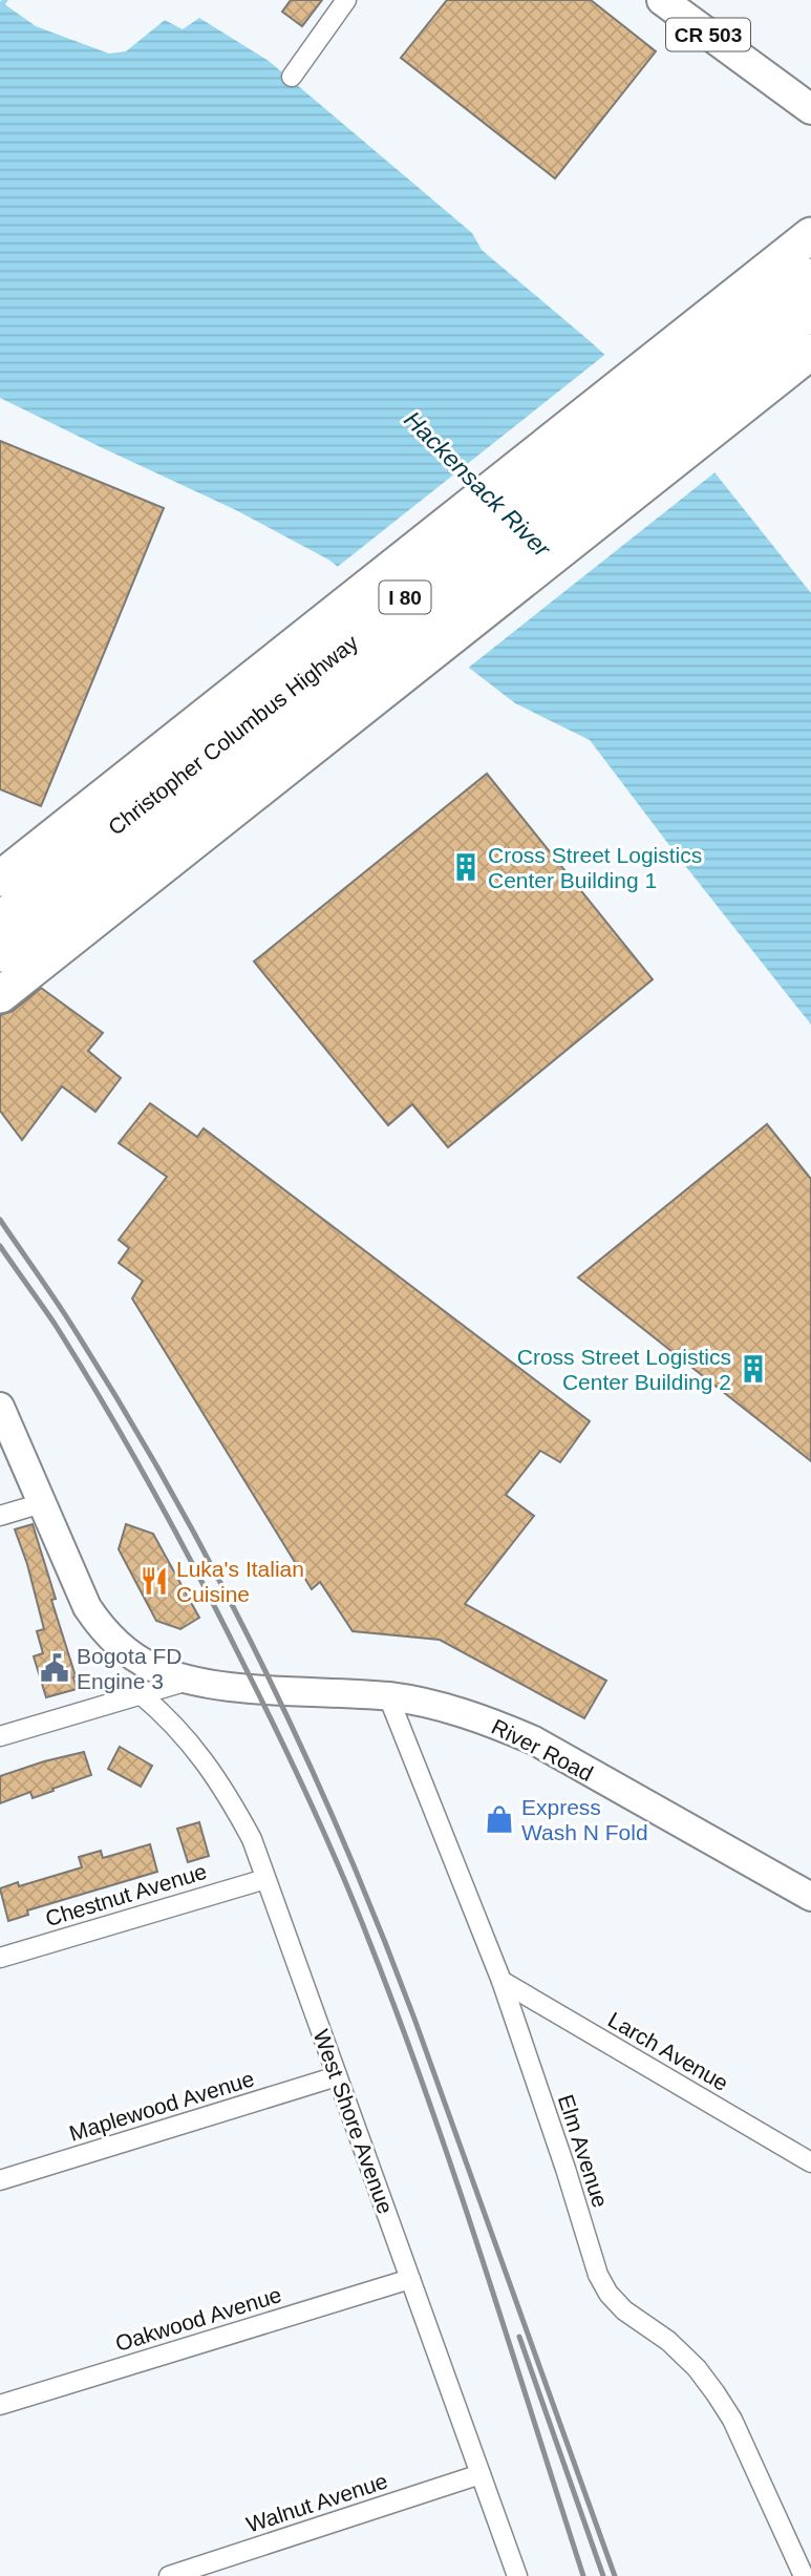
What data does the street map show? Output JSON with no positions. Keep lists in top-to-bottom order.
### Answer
{
  "streets": {
    "highway": ["I 80", "Christopher Columbus Highway"],
    "main road": ["CR 503", "River Road"],
    "street": [
      "Chestnut Avenue",
      "Larch Avenue",
      "Maplewood Avenue",
      "West Shore Avenue",
      "Elm Avenue",
      "Oakwood Avenue",
      "Walnut Avenue"
    ]
  },
  "crossings": [
    ["River Road", "Elm Avenue"],
    ["Chestnut Avenue", "West Shore Avenue"],
    ["Larch Avenue", "Elm Avenue"],
    ["Maplewood Avenue", "West Shore Avenue"],
    ["West Shore Avenue", "Oakwood Avenue"],
    ["West Shore Avenue", "Walnut Avenue"]
  ],
  "water": ["Hackensack River"],
  "places": {
    "building": ["Cross Street Logistics Center Building 1", "Cross Street Logistics Center Building 2"],
    "restaurant": ["Luka's Italian Cuisine"],
    "public building": ["Bogota FD Engine 3"],
    "shop": ["Express Wash N Fold"]
  }
}
